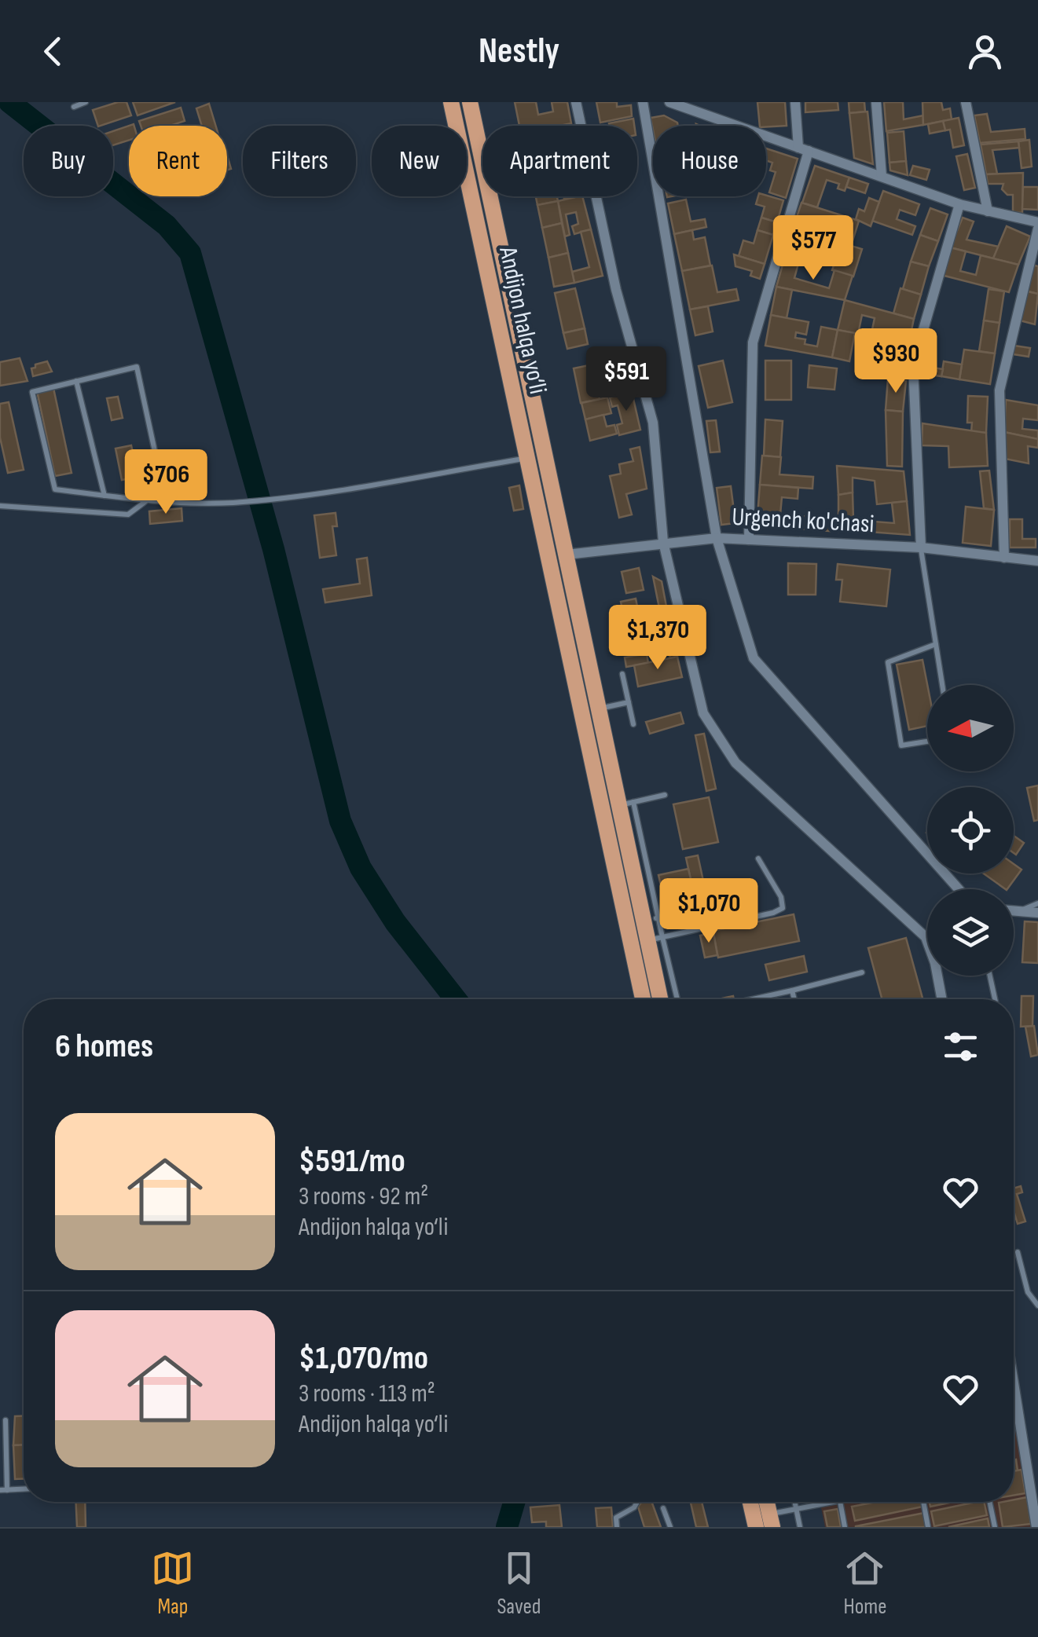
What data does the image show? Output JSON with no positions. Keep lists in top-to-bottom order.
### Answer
{
  "streets": {
    "highway": ["Andijon halqa yo‘li"],
    "street": ["Urgench ko'chasi"]
  },
  "crossings": [
    ["Andijon halqa yo‘li", "Urgench ko'chasi"]
  ],
  "north": "left",
  "page": {
    "header": "Nestly",
    "chip": [
      "Buy",
      "Rent",
      "Filters",
      "New",
      "Apartment",
      "House"
    ],
    "price": [
      "$577",
      "$930",
      "$591",
      "$706",
      "$1,370",
      "$1,070"
    ],
    "heading": "6 homes",
    "list": [
      {
        "name": "$591/mo",
        "note": "3 rooms · 92 m² · Andijon halqa yo‘li"
      },
      {
        "name": "$1,070/mo",
        "note": "3 rooms · 113 m² · Andijon halqa yo‘li"
      }
    ],
    "tabs": ["Map", "Saved", "Home"]
  }
}
